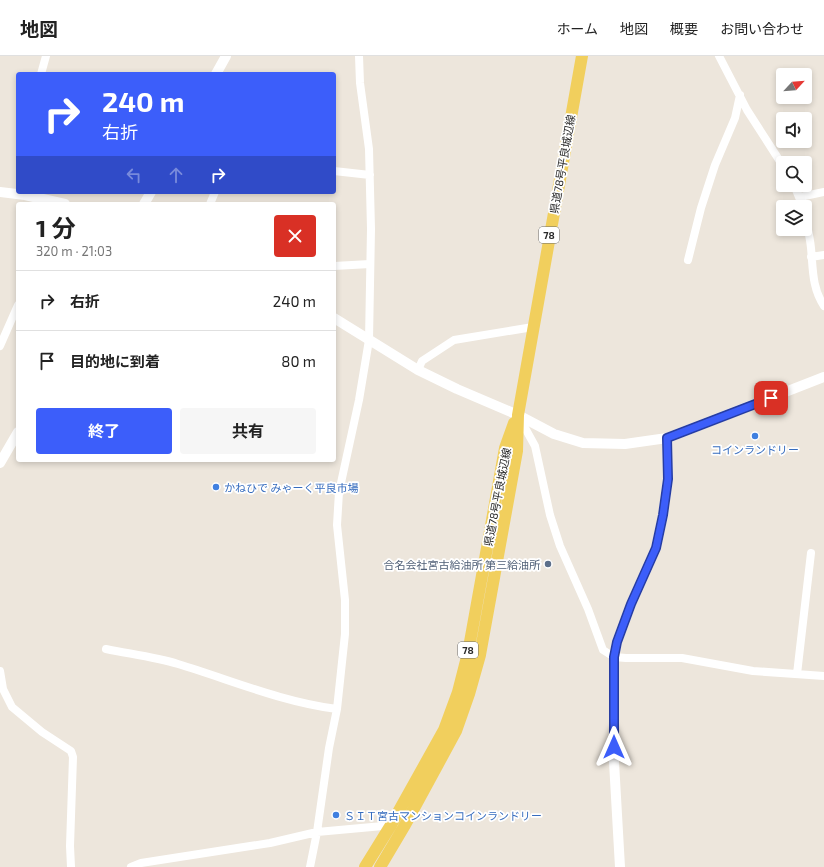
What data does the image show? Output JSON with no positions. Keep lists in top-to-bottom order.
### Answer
{
  "streets": {
    "main road": ["県道78号平良城辺線", "78"]
  },
  "places": [
    "コインランドリー",
    "かねひで みゃーく平良市場",
    "合名会社宮古給油所 第三給油所",
    "ＳＩＴ宮古マンションコインランドリー"
  ],
  "north": "top right",
  "page": {
    "header": "地図",
    "nav": [
      "ホーム",
      "地図",
      "概要",
      "お問い合わせ"
    ],
    "turn": ["240 m", "右折"],
    "heading": ["1 分", "320 m · 21:03"],
    "list": [
      {
        "name": "右折",
        "value": "240 m"
      },
      {
        "name": "目的地に到着",
        "value": "80 m"
      }
    ],
    "buttons": ["終了", "共有"]
  }
}
